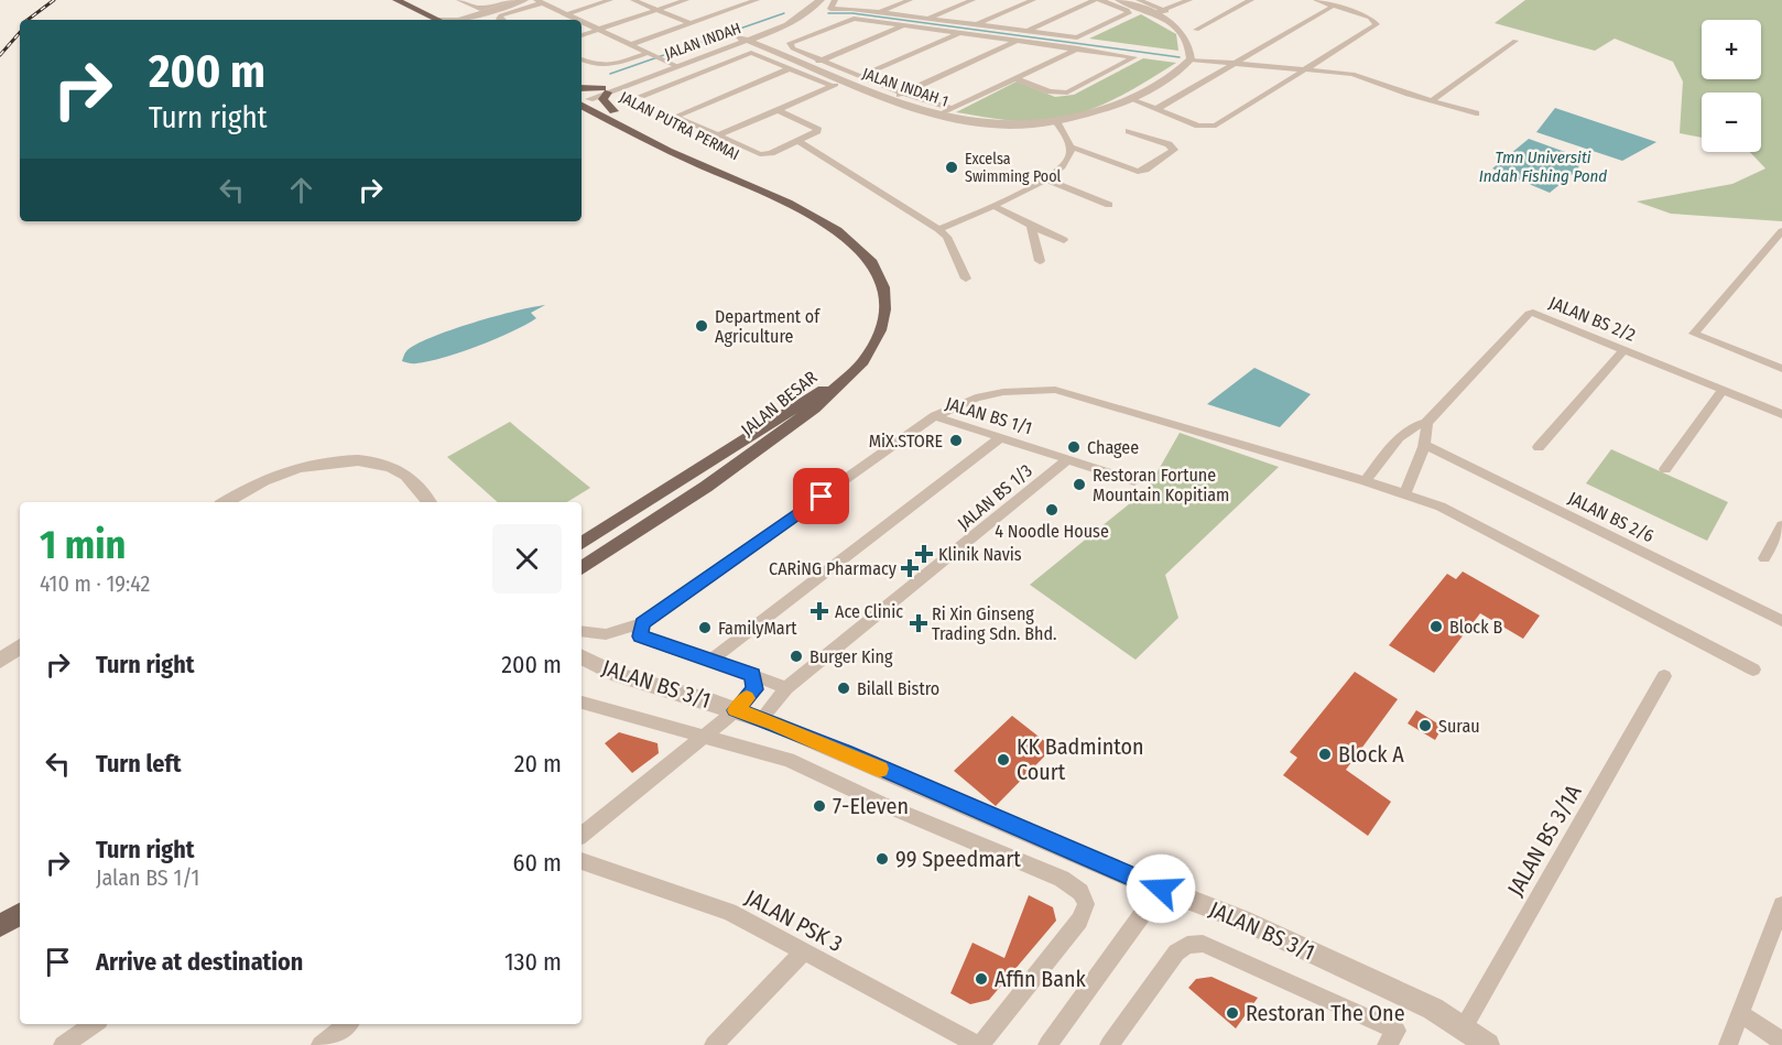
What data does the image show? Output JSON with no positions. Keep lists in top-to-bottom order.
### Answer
{
  "streets": {
    "main road": ["JALAN PUTRA PERMAI", "JALAN BESAR"],
    "street": [
      "JALAN INDAH",
      "JALAN INDAH 1",
      "JALAN BS 2/2",
      "JALAN BS 1/1",
      "JALAN BS 1/3",
      "JALAN BS 2/6",
      "JALAN BS 3/1",
      "JALAN BS 3/1A",
      "JALAN PSK 3"
    ]
  },
  "crossings": [
    ["JALAN INDAH", "JALAN INDAH 1"],
    ["JALAN PUTRA PERMAI", "JALAN BESAR"],
    ["JALAN BS 1/1", "JALAN BS 1/3"],
    ["JALAN BS 1/3", "JALAN BS 3/1"],
    ["JALAN BS 3/1", "JALAN BS 3/1A"]
  ],
  "water": ["Tmn Universiti Indah Fishing Pond"],
  "places": {
    "other": [
      "Excelsa Swimming Pool",
      "Department of Agriculture",
      "MiX.STORE",
      "Chagee",
      "Restoran Fortune Mountain Kopitiam",
      "4 Noodle House",
      "Block B",
      "FamilyMart",
      "Burger King",
      "Bilall Bistro",
      "Surau",
      "Block A",
      "KK Badminton Court",
      "7-Eleven",
      "99 Speedmart",
      "Affin Bank",
      "Restoran The One"
    ],
    "health": [
      "Klinik Navis",
      "CARiNG Pharmacy",
      "Ace Clinic",
      "Ri Xin Ginseng Trading Sdn. Bhd."
    ]
  },
  "page": {
    "map_buttons": ["+", "−"],
    "turn": ["200 m", "Turn right"],
    "heading": ["1 min", "410 m · 19:42"],
    "list": [
      {
        "name": "Turn right",
        "value": "200 m"
      },
      {
        "name": "Turn left",
        "value": "20 m"
      },
      {
        "name": "Turn right",
        "note": "Jalan BS 1/1",
        "value": "60 m"
      },
      {
        "name": "Arrive at destination",
        "value": "130 m"
      }
    ]
  }
}
